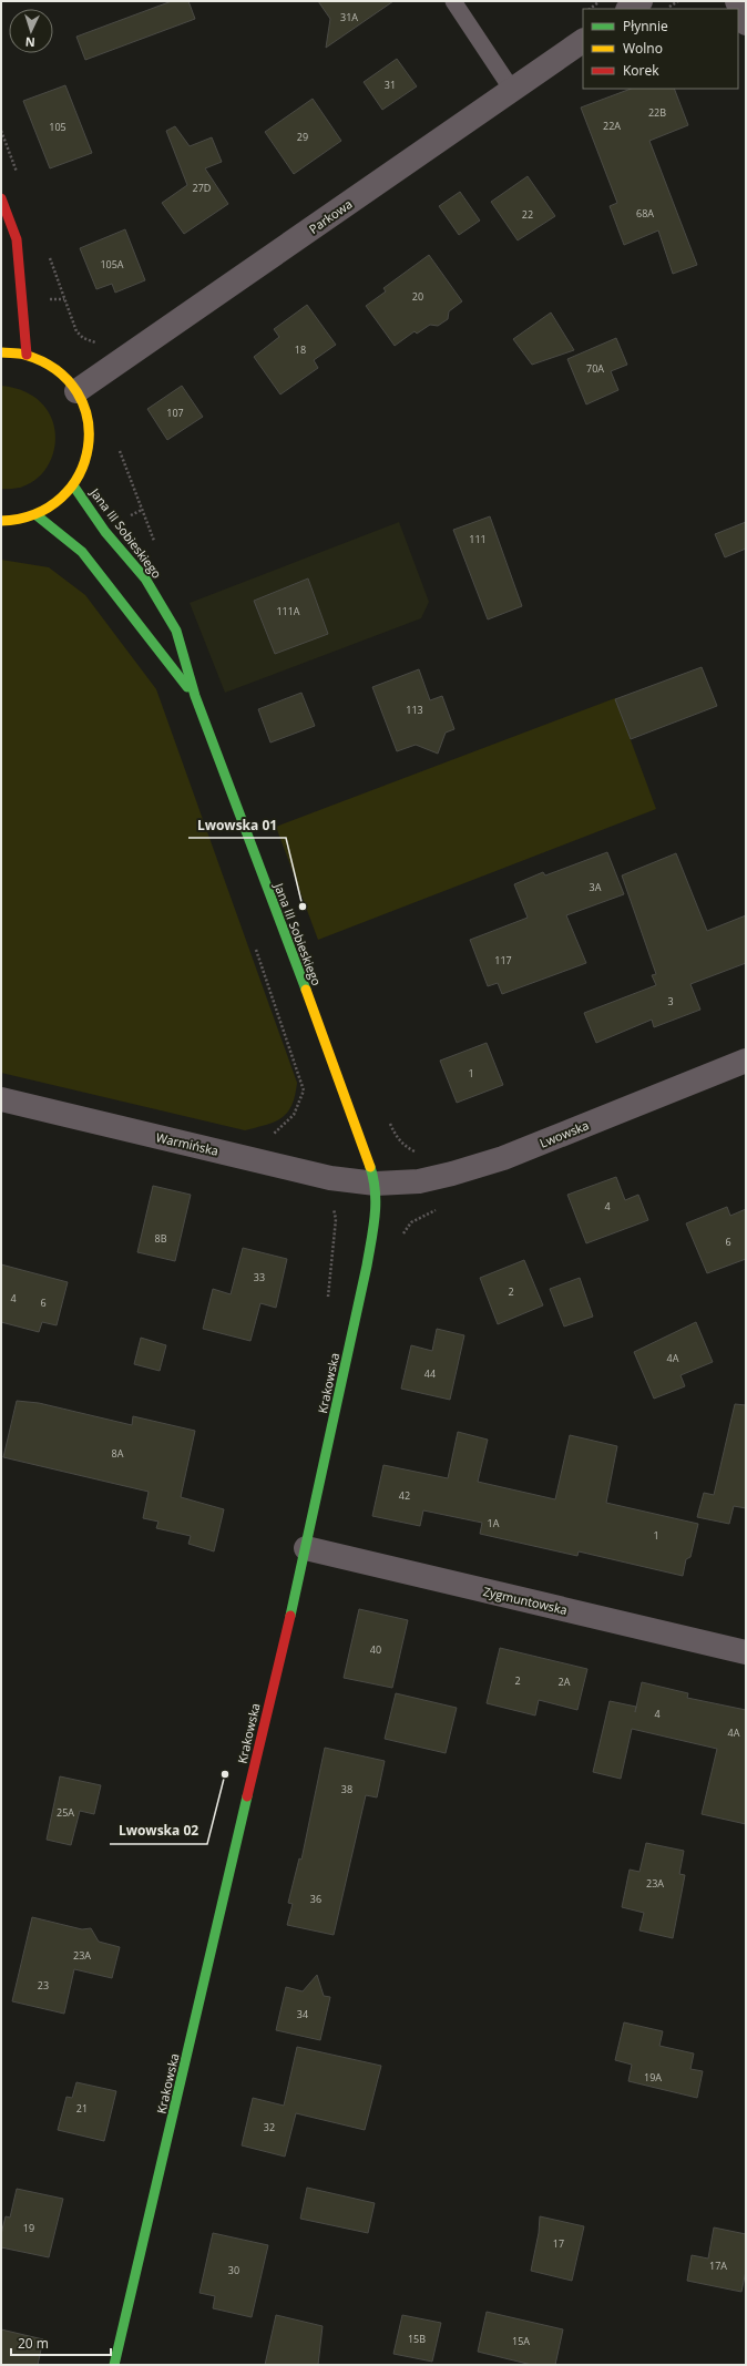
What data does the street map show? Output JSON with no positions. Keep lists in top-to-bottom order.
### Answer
{
  "streets": {
    "street": [
      "Parkowa",
      "Jana III Sobieskiego",
      "Lwowska",
      "Warmińska",
      "Krakowska",
      "Zygmuntowska"
    ]
  },
  "crossings": [
    ["Jana III Sobieskiego", "Lwowska"],
    ["Jana III Sobieskiego", "Warmińska"],
    ["Jana III Sobieskiego", "Krakowska"],
    ["Lwowska", "Warmińska"],
    ["Lwowska", "Krakowska"],
    ["Warmińska", "Krakowska"],
    ["Krakowska", "Zygmuntowska"]
  ],
  "places": ["Lwowska 01", "Lwowska 02"],
  "house_numbers": [
    "31A",
    "31",
    "22B",
    "22A",
    "105",
    "29",
    "27D",
    "68A",
    "22",
    "105A",
    "20",
    "18",
    "70A",
    "107",
    "111",
    "111A",
    "113",
    "3A",
    "117",
    "3",
    "1",
    "4",
    "8B",
    "6",
    "33",
    "2",
    "4",
    "6",
    "4A",
    "44",
    "8A",
    "42",
    "1A",
    "1",
    "40",
    "2",
    "2A",
    "4",
    "4A",
    "38",
    "25A",
    "23A",
    "36",
    "23A",
    "23",
    "34",
    "19A",
    "21",
    "32",
    "19",
    "17",
    "17A",
    "30",
    "15B",
    "15A"
  ],
  "legend": ["Płynnie", "Wolno", "Korek"],
  "scale_bar": "20 m",
  "north": "bottom"
}
